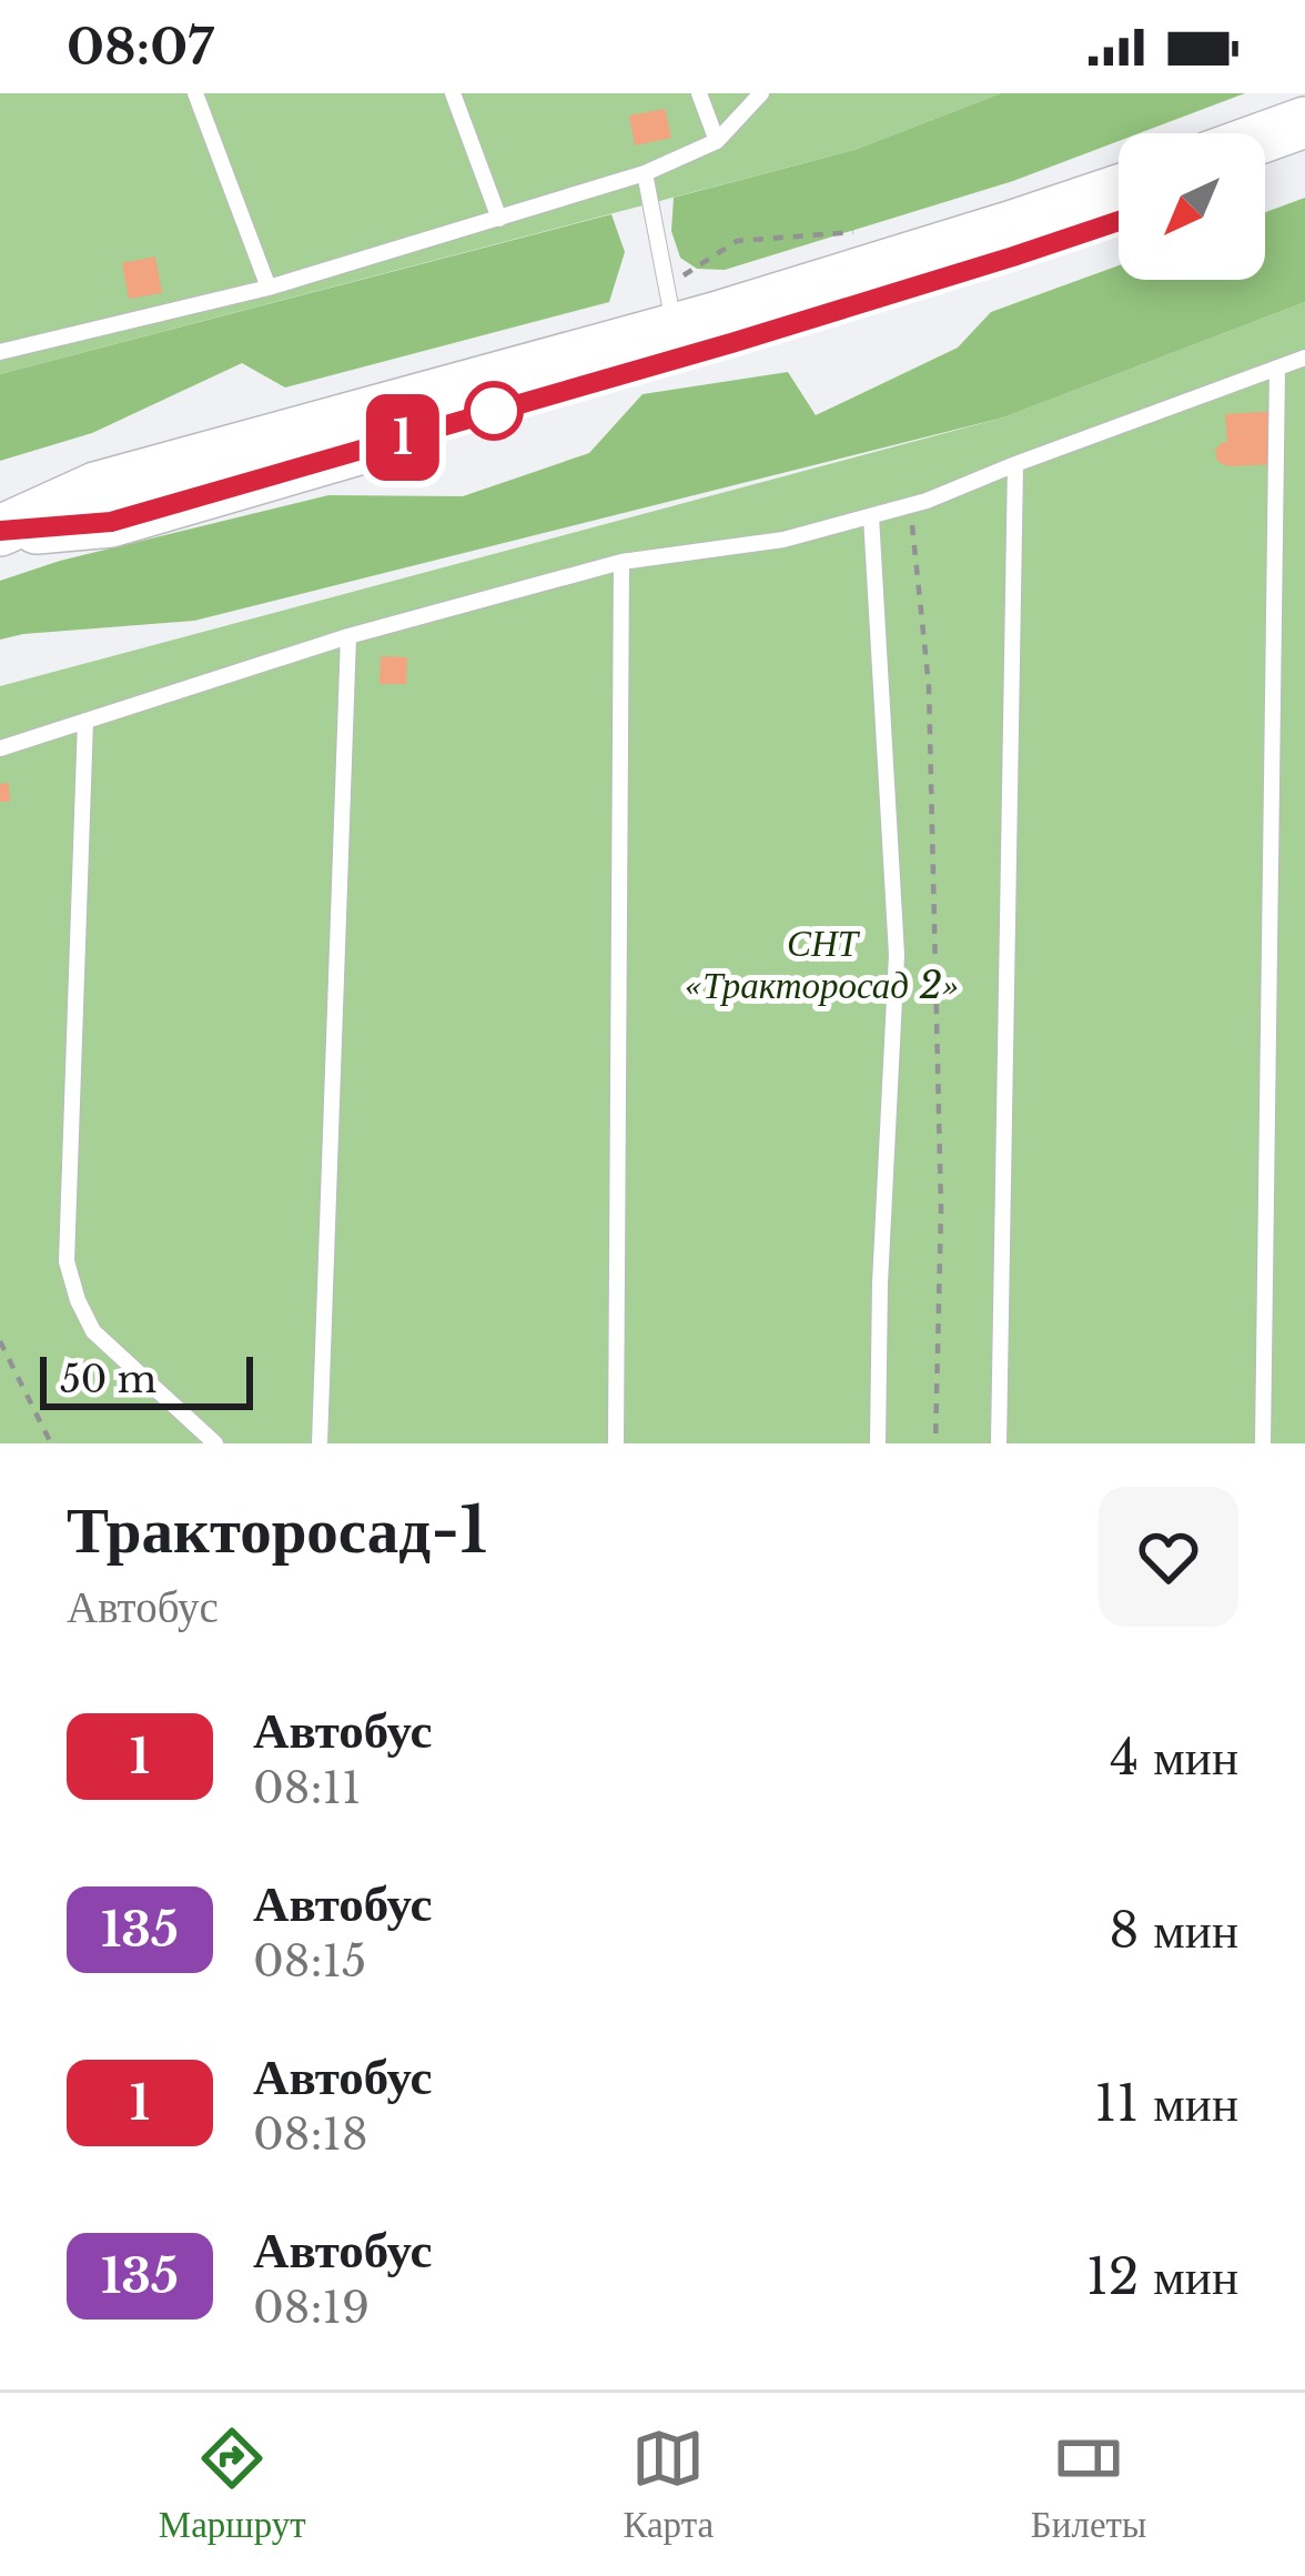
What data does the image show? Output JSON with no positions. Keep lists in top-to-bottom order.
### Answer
{
  "parks": ["СНТ «Тракторосад 2»"],
  "lines": ["bus line 1"],
  "scale_bar": "50 m",
  "north": "bottom left",
  "page": {
    "status": "08:07",
    "on_map": "1",
    "scale": "50 m",
    "heading": ["Тракторосад-1", "Автобус"],
    "list": [
      {
        "mark": "1",
        "name": "Автобус",
        "note": "08:11",
        "value": "4 мин"
      },
      {
        "mark": "135",
        "name": "Автобус",
        "note": "08:15",
        "value": "8 мин"
      },
      {
        "mark": "1",
        "name": "Автобус",
        "note": "08:18",
        "value": "11 мин"
      },
      {
        "mark": "135",
        "name": "Автобус",
        "note": "08:19",
        "value": "12 мин"
      }
    ],
    "tabs": ["Маршрут", "Карта", "Билеты"]
  }
}
